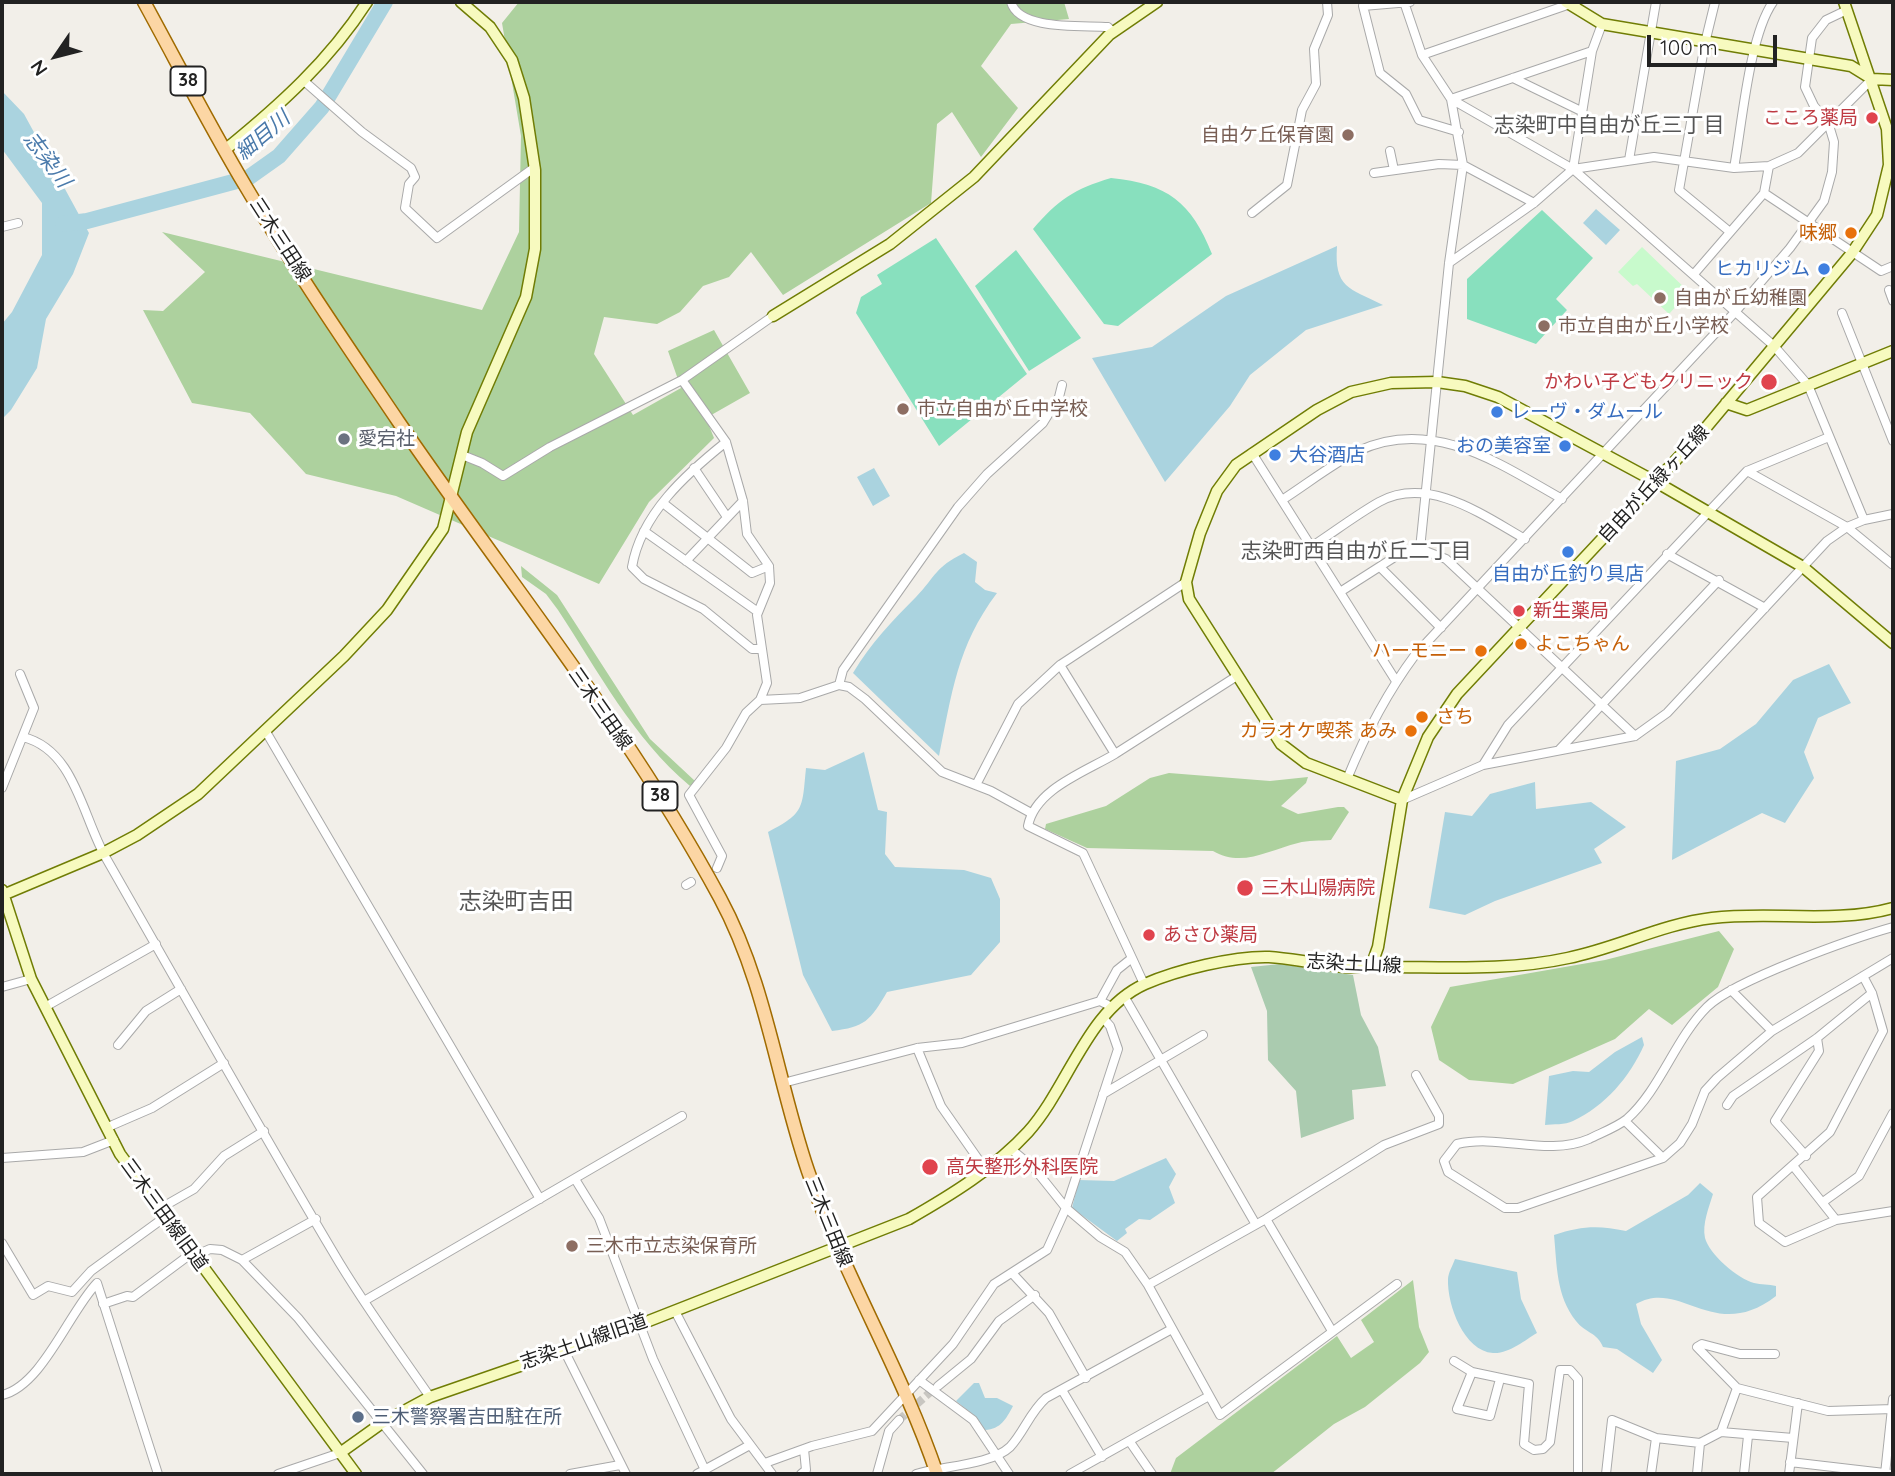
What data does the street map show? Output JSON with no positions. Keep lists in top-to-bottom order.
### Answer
{
  "streets": {
    "main road": ["38", "三木三田線"],
    "street": [
      "自由が丘緑ヶ丘線",
      "志染土山線",
      "三木三田線旧道",
      "志染土山線旧道"
    ]
  },
  "crossings": [
    ["三木三田線", "志染土山線"],
    ["三木三田線", "志染土山線旧道"],
    ["自由が丘緑ヶ丘線", "志染土山線"],
    ["志染土山線", "志染土山線旧道"],
    ["三木三田線旧道", "志染土山線旧道"]
  ],
  "districts": ["志染町中自由が丘三丁目", "志染町西自由が丘二丁目", "志染町吉田"],
  "water": ["細目川", "志染川"],
  "places": [
    "こころ薬局",
    "自由ケ丘保育園",
    "味郷",
    "ヒカリジム",
    "自由が丘幼稚園",
    "市立自由が丘小学校",
    "かわい子どもクリニック",
    "市立自由が丘中学校",
    "レーヴ・ダムール",
    "愛宕社",
    "おの美容室",
    "大谷酒店",
    "自由が丘釣り具店",
    "新生薬局",
    "よこちゃん",
    "ハーモニー",
    "さち",
    "カラオケ喫茶 あみ",
    "三木山陽病院",
    "あさひ薬局",
    "高矢整形外科医院",
    "三木市立志染保育所",
    "三木警察署吉田駐在所"
  ],
  "scale_bar": "100 m",
  "north": "bottom left"
}
